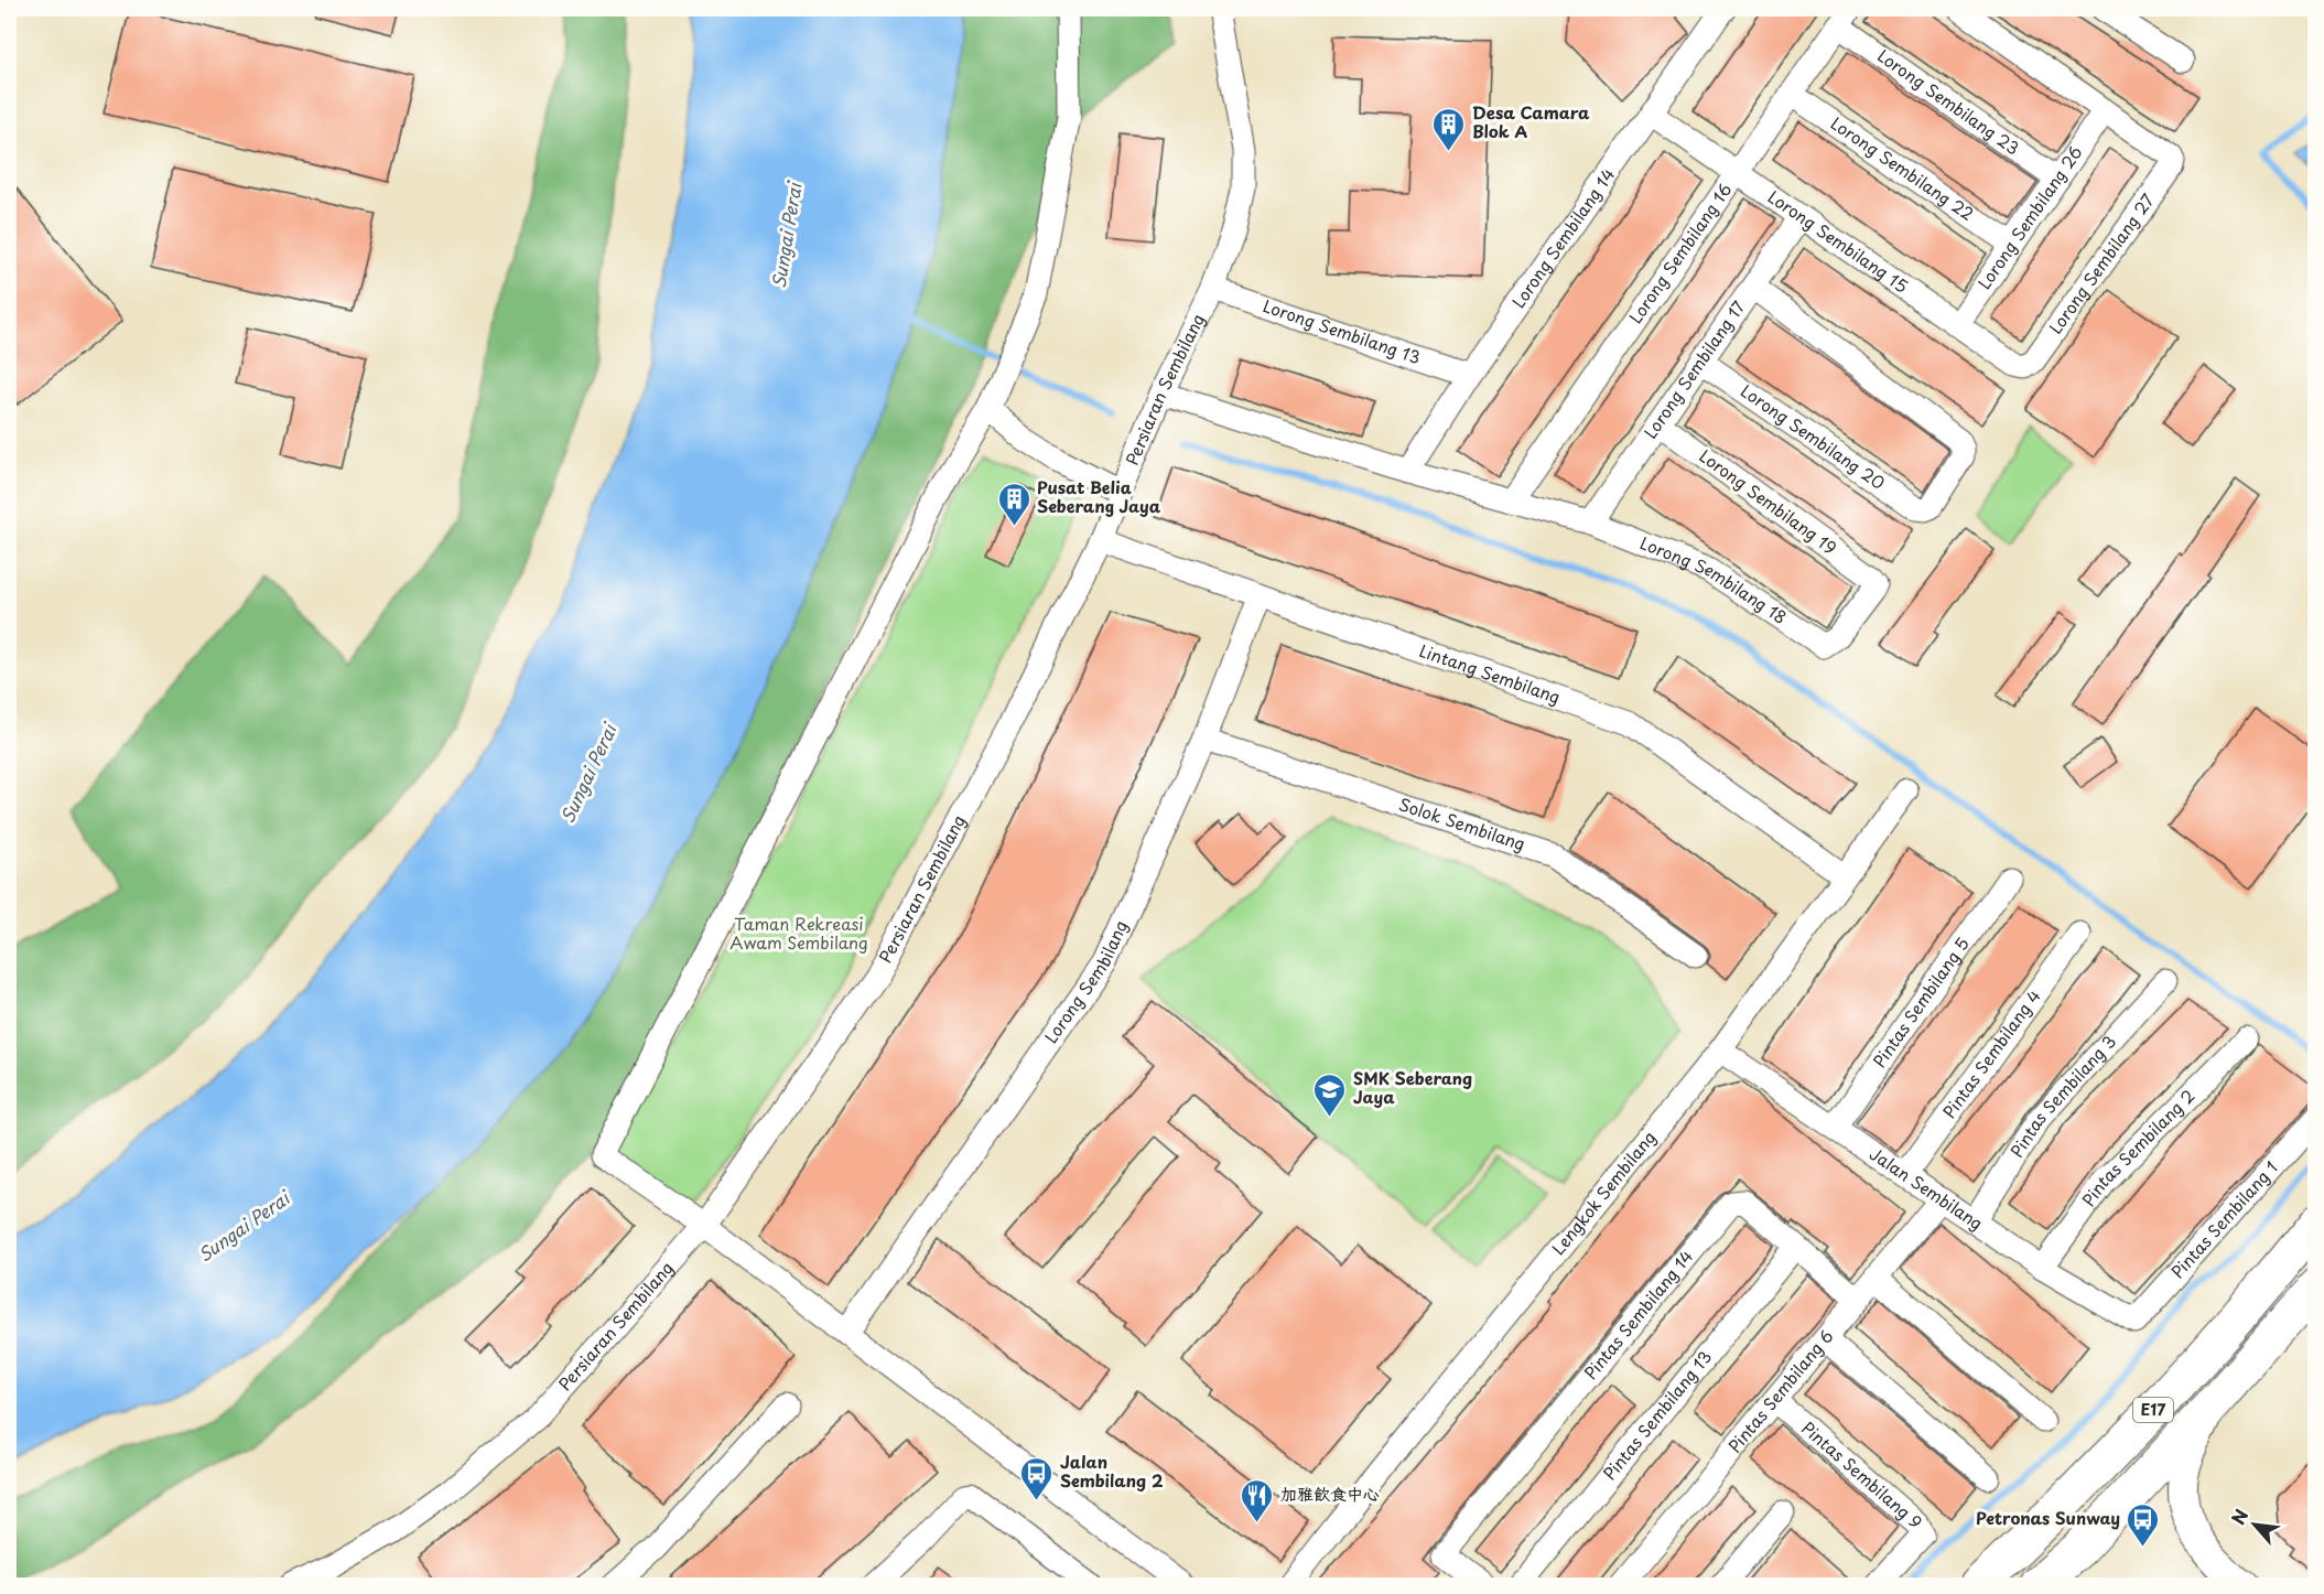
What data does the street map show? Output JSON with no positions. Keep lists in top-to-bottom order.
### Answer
{
  "streets": {
    "highway": ["E17"],
    "street": [
      "Lorong Sembilang 23",
      "Lorong Sembilang 22",
      "Lorong Sembilang 26",
      "Lorong Sembilang 14",
      "Lorong Sembilang 15",
      "Lorong Sembilang 16",
      "Lorong Sembilang 27",
      "Lorong Sembilang 13",
      "Lorong Sembilang 17",
      "Persiaran Sembilang",
      "Lorong Sembilang 20",
      "Lorong Sembilang 19",
      "Lorong Sembilang 18",
      "Lintang Sembilang",
      "Solok Sembilang",
      "Lorong Sembilang",
      "Pintas Sembilang 5",
      "Pintas Sembilang 4",
      "Pintas Sembilang 3",
      "Pintas Sembilang 2",
      "Jalan Sembilang",
      "Lengkok Sembilang",
      "Pintas Sembilang 1",
      "Pintas Sembilang 14",
      "Pintas Sembilang 6",
      "Pintas Sembilang 13",
      "Pintas Sembilang 9"
    ]
  },
  "crossings": [
    ["Lorong Sembilang 23", "Lorong Sembilang 26"],
    ["Lorong Sembilang 23", "Lorong Sembilang 16"],
    ["Lorong Sembilang 22", "Lorong Sembilang 26"],
    ["Lorong Sembilang 22", "Lorong Sembilang 16"],
    ["Lorong Sembilang 26", "Lorong Sembilang 15"],
    ["Lorong Sembilang 26", "Lorong Sembilang 27"],
    ["Lorong Sembilang 14", "Lorong Sembilang 15"],
    ["Lorong Sembilang 14", "Lorong Sembilang 13"],
    ["Lorong Sembilang 15", "Lorong Sembilang 16"],
    ["Lorong Sembilang 15", "Lorong Sembilang 27"],
    ["Lorong Sembilang 15", "Lorong Sembilang 17"],
    ["Lorong Sembilang 13", "Persiaran Sembilang"],
    ["Lorong Sembilang 17", "Lorong Sembilang 20"],
    ["Lorong Sembilang 17", "Lorong Sembilang 19"],
    ["Lorong Sembilang 17", "Lorong Sembilang 18"],
    ["Persiaran Sembilang", "Lintang Sembilang"],
    ["Lorong Sembilang 19", "Lorong Sembilang 18"],
    ["Lintang Sembilang", "Lorong Sembilang"],
    ["Lintang Sembilang", "Lengkok Sembilang"],
    ["Solok Sembilang", "Lorong Sembilang"],
    ["Pintas Sembilang 5", "Jalan Sembilang"],
    ["Pintas Sembilang 4", "Jalan Sembilang"],
    ["Pintas Sembilang 3", "Jalan Sembilang"],
    ["Pintas Sembilang 2", "Jalan Sembilang"],
    ["Jalan Sembilang", "Lengkok Sembilang"],
    ["Jalan Sembilang", "Pintas Sembilang 1"],
    ["Jalan Sembilang", "Pintas Sembilang 6"],
    ["Pintas Sembilang 14", "Pintas Sembilang 6"],
    ["Pintas Sembilang 14", "Pintas Sembilang 13"],
    ["Pintas Sembilang 6", "Pintas Sembilang 9"]
  ],
  "water": ["Sungai Perai"],
  "parks": ["Taman Rekreasi Awam Sembilang"],
  "places": {
    "building": ["Desa Camara Blok A", "Pusat Belia Seberang Jaya"],
    "school or university": ["SMK Seberang Jaya"],
    "bus stop": ["Jalan Sembilang 2", "Petronas Sunway"],
    "restaurant": ["加雅飲食中心"]
  },
  "north": "top left"
}
